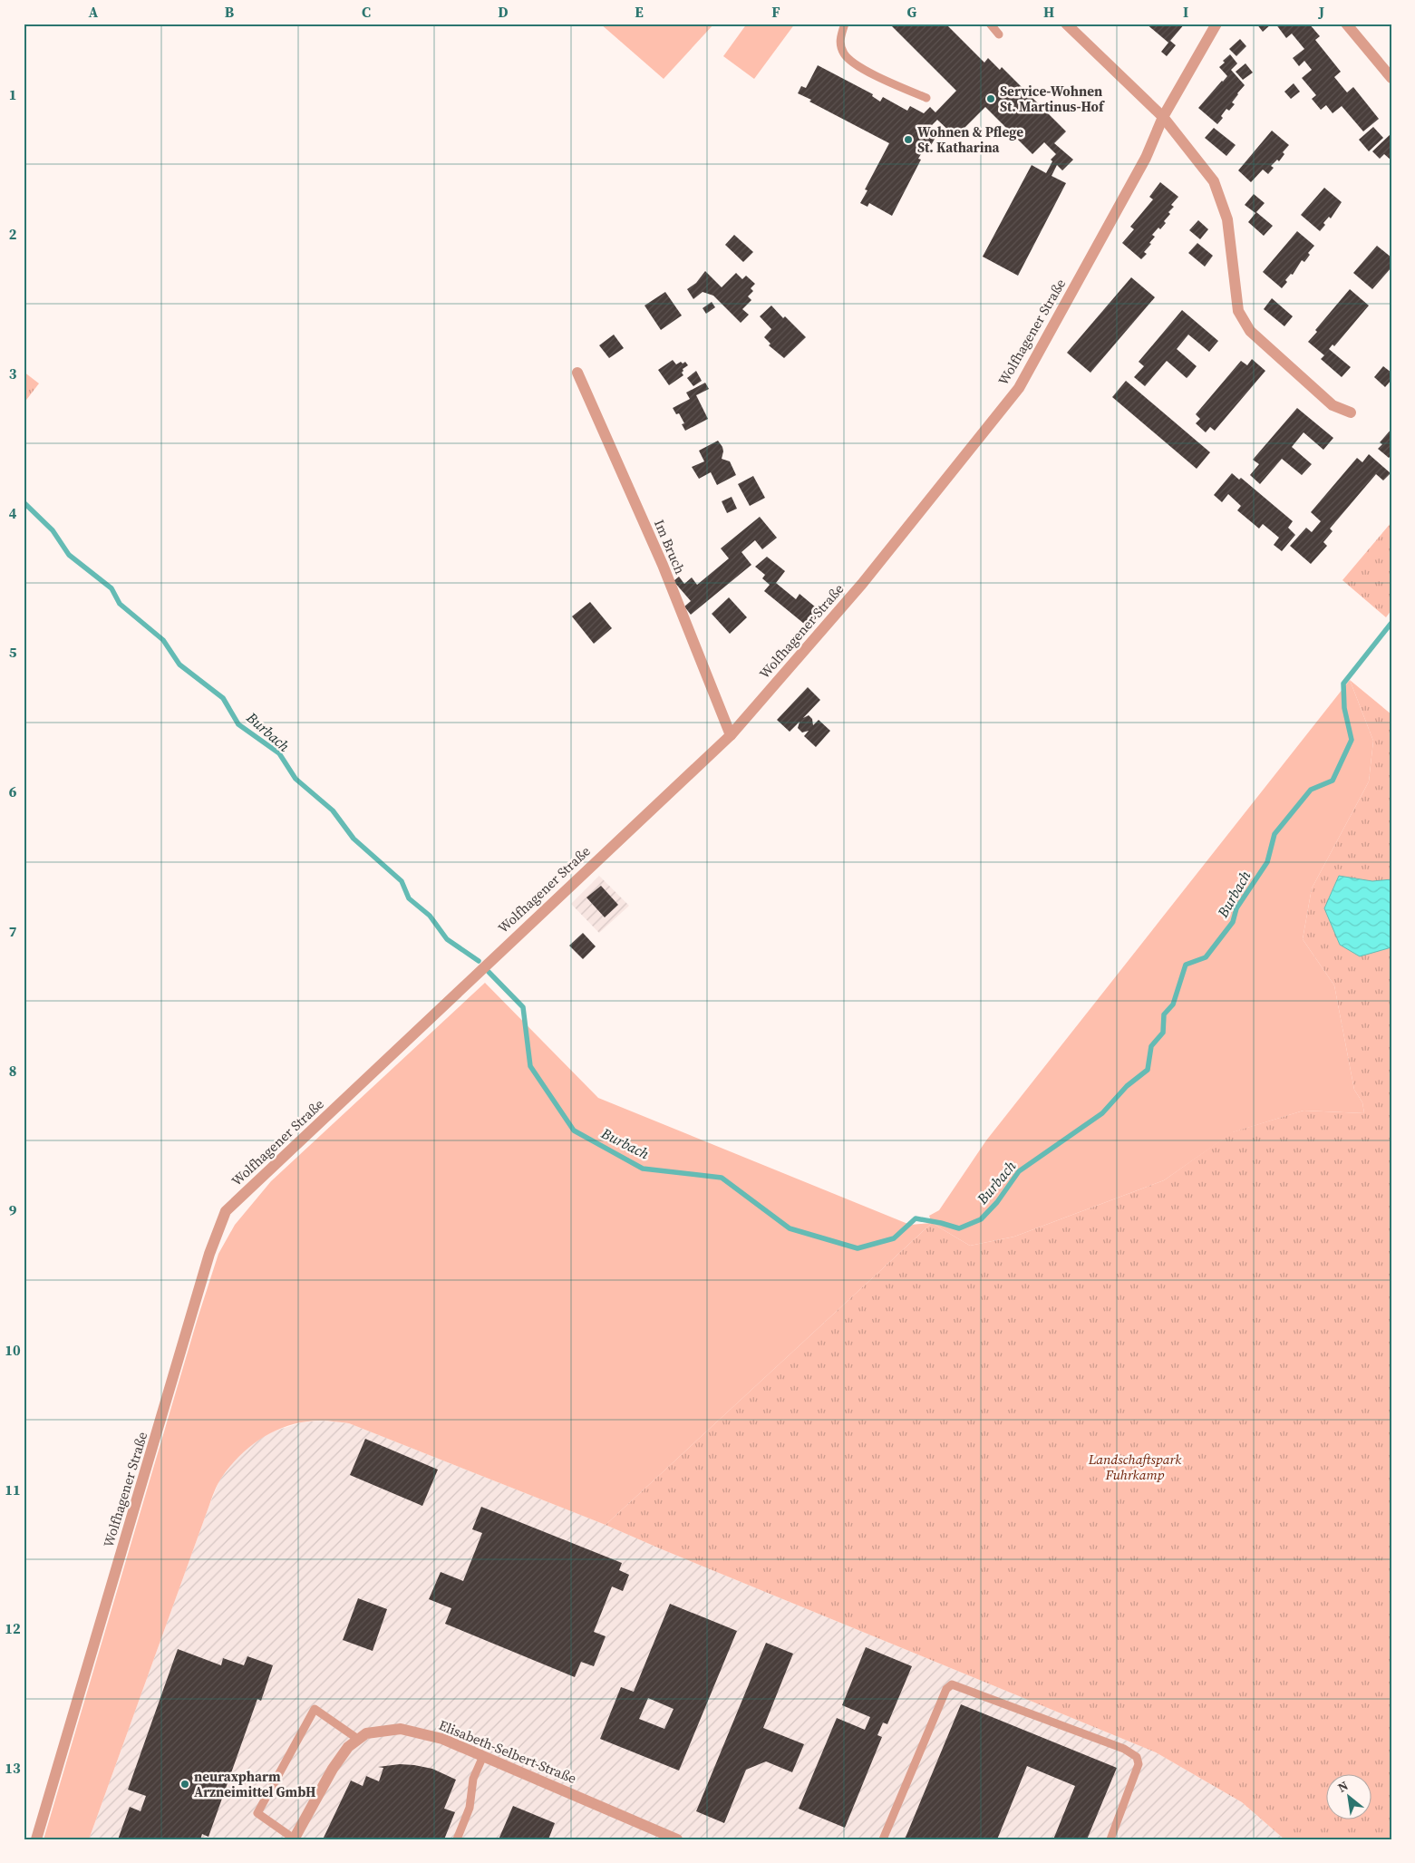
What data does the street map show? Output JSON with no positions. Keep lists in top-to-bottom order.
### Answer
{
  "streets": {
    "street": ["Wolfhagener Straße", "Im Bruch", "Elisabeth-Selbert-Straße"]
  },
  "crossings": [
    ["Wolfhagener Straße", "Im Bruch"]
  ],
  "water": ["Burbach"],
  "parks": ["Landschaftspark Fuhrkamp"],
  "places": ["Service-Wohnen St. Martinus-Hof", "Wohnen & Pflege St. Katharina", "neuraxpharm Arzneimittel GmbH"],
  "north": "top left",
  "grid": {
    "columns": [
      "A",
      "B",
      "C",
      "D",
      "E",
      "F",
      "G",
      "H",
      "I",
      "J"
    ],
    "rows": [
      "1",
      "2",
      "3",
      "4",
      "5",
      "6",
      "7",
      "8",
      "9",
      "10",
      "11",
      "12",
      "13"
    ]
  }
}
